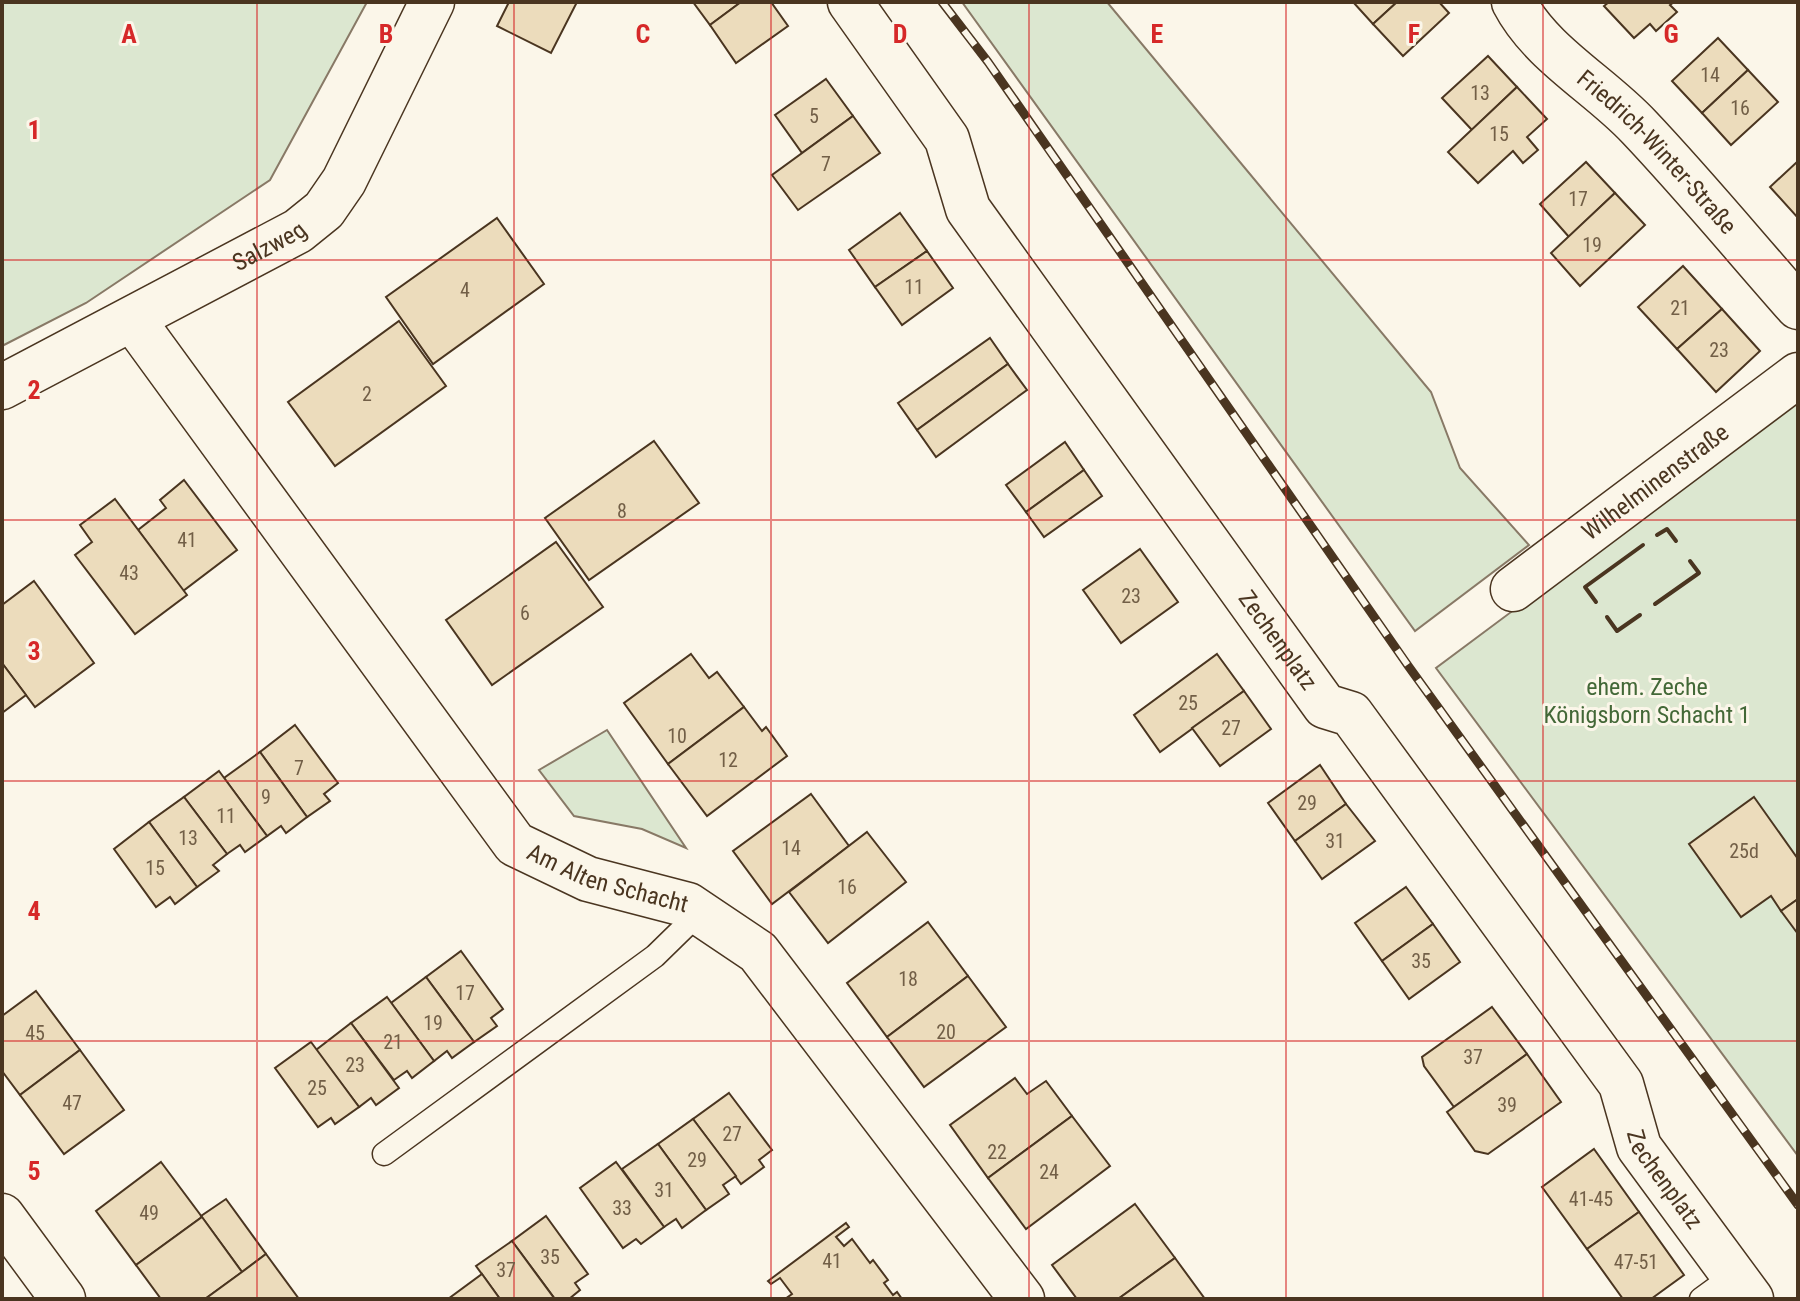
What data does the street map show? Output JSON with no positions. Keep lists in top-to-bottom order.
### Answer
{
  "streets": {
    "street": [
      "Friedrich-Winter-Straße",
      "Salzweg",
      "Wilhelminenstraße",
      "Zechenplatz",
      "Am Alten Schacht"
    ]
  },
  "crossings": [
    ["Salzweg", "Am Alten Schacht"]
  ],
  "parks": ["ehem. Zeche Königsborn Schacht 1"],
  "house_numbers": [
    "14",
    "13",
    "16",
    "5",
    "15",
    "7",
    "17",
    "19",
    "11",
    "4",
    "21",
    "23",
    "2",
    "8",
    "41",
    "43",
    "23",
    "6",
    "25",
    "27",
    "10",
    "12",
    "7",
    "9",
    "29",
    "11",
    "13",
    "31",
    "14",
    "25d",
    "15",
    "16",
    "35",
    "18",
    "17",
    "19",
    "20",
    "45",
    "21",
    "37",
    "23",
    "25",
    "47",
    "39",
    "27",
    "22",
    "29",
    "24",
    "31",
    "41-45",
    "33",
    "49",
    "35",
    "41",
    "47-51",
    "37"
  ],
  "grid": {
    "columns": [
      "A",
      "B",
      "C",
      "D",
      "E",
      "F",
      "G"
    ],
    "rows": [
      "1",
      "2",
      "3",
      "4",
      "5"
    ]
  }
}
